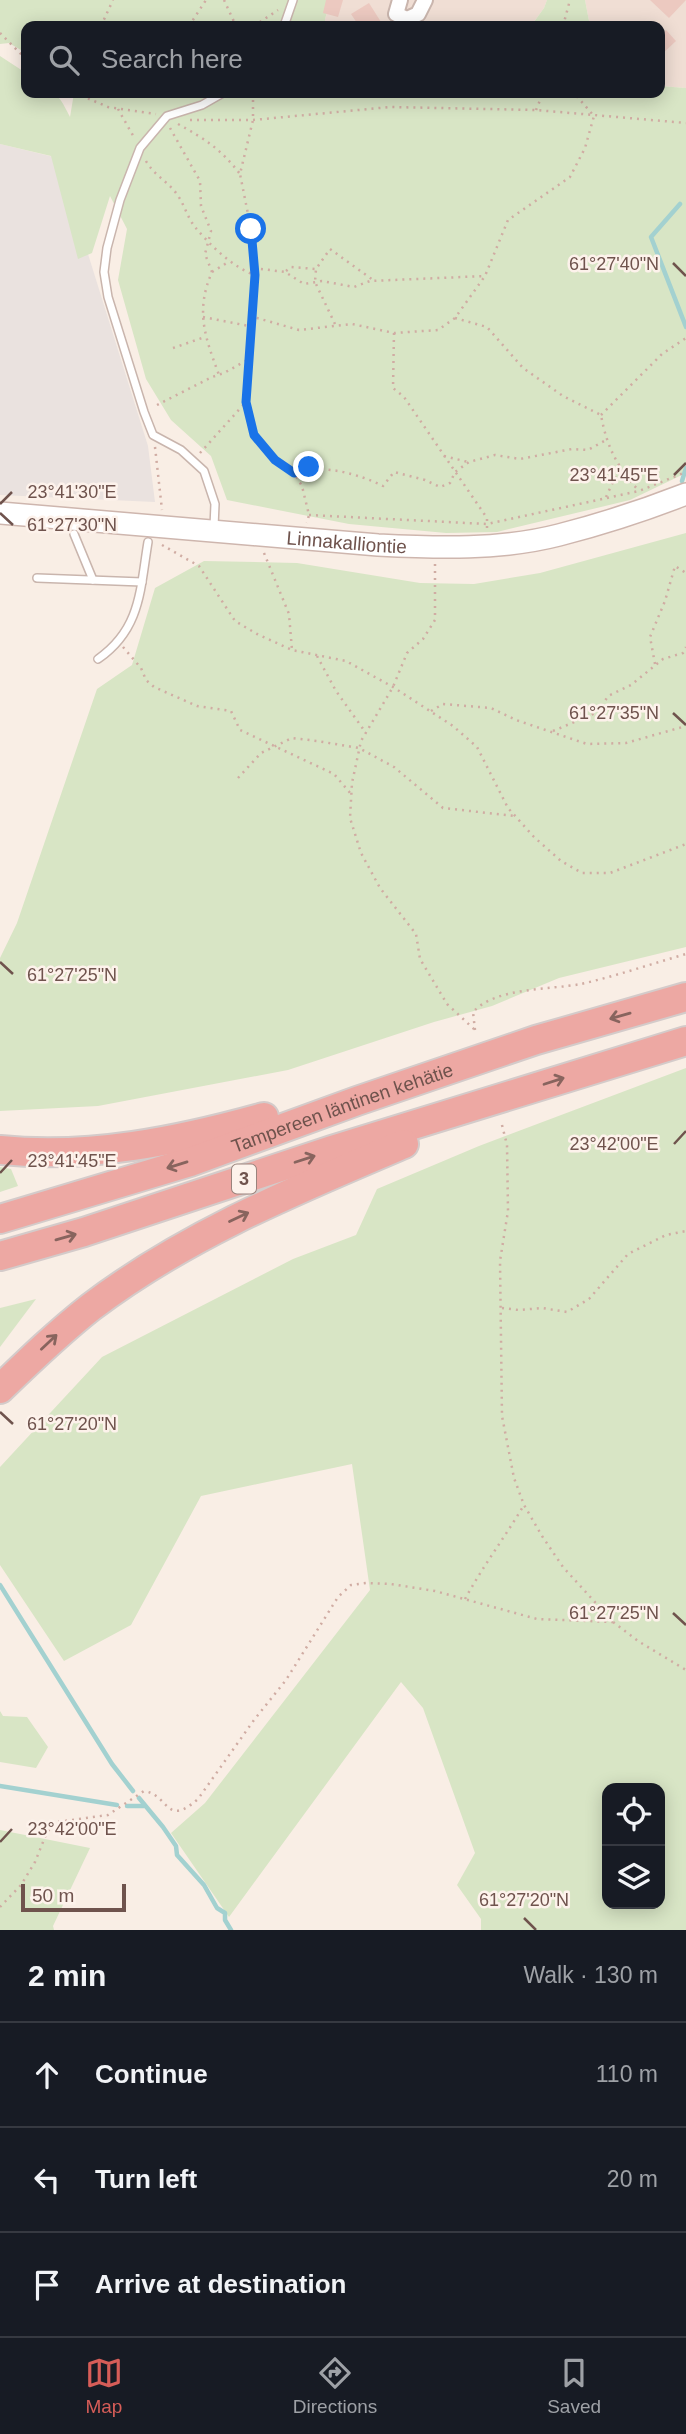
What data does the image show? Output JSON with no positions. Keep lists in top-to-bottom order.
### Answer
{
  "streets": {
    "highway": ["Tampereen läntinen kehätie", "3"],
    "main road": ["Linnakalliontie"]
  },
  "scale_bar": "50 m",
  "page": {
    "search": "Search here",
    "scale": "50 m",
    "heading": ["2 min", "Walk · 130 m"],
    "list": [
      ["Continue", "110 m"],
      ["Turn left", "20 m"],
      "Arrive at destination"
    ],
    "nav": ["Map", "Directions", "Saved"]
  },
  "coordinates": [
    "61°27'40\"N",
    "23°41'45\"E",
    "23°41'30\"E",
    "61°27'30\"N",
    "61°27'35\"N",
    "61°27'25\"N",
    "23°42'00\"E",
    "61°27'20\"N"
  ]
}
